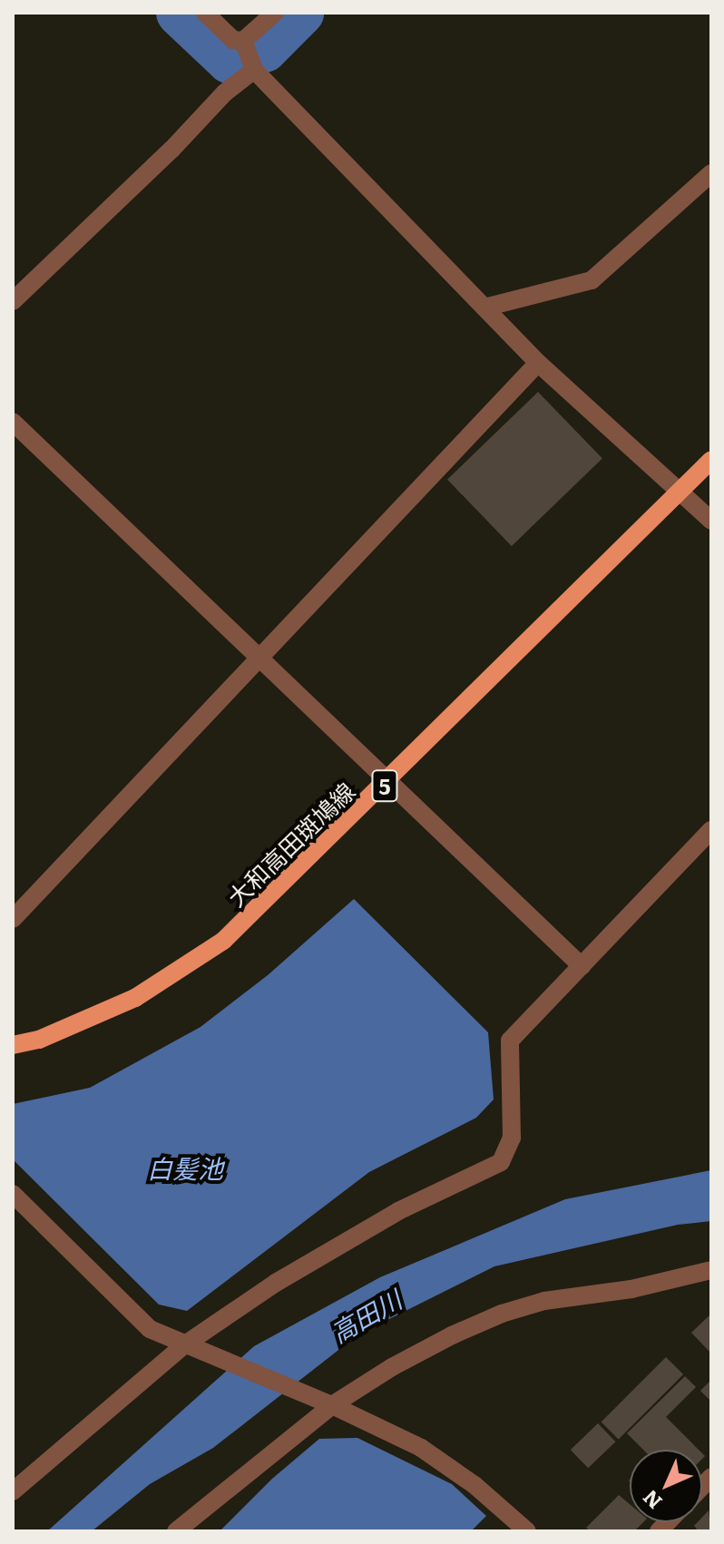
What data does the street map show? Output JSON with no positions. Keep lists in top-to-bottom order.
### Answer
{
  "streets": {
    "main road": ["5", "大和高田斑鳩線"]
  },
  "water": ["白髪池", "高田川"],
  "north": "bottom left"
}
